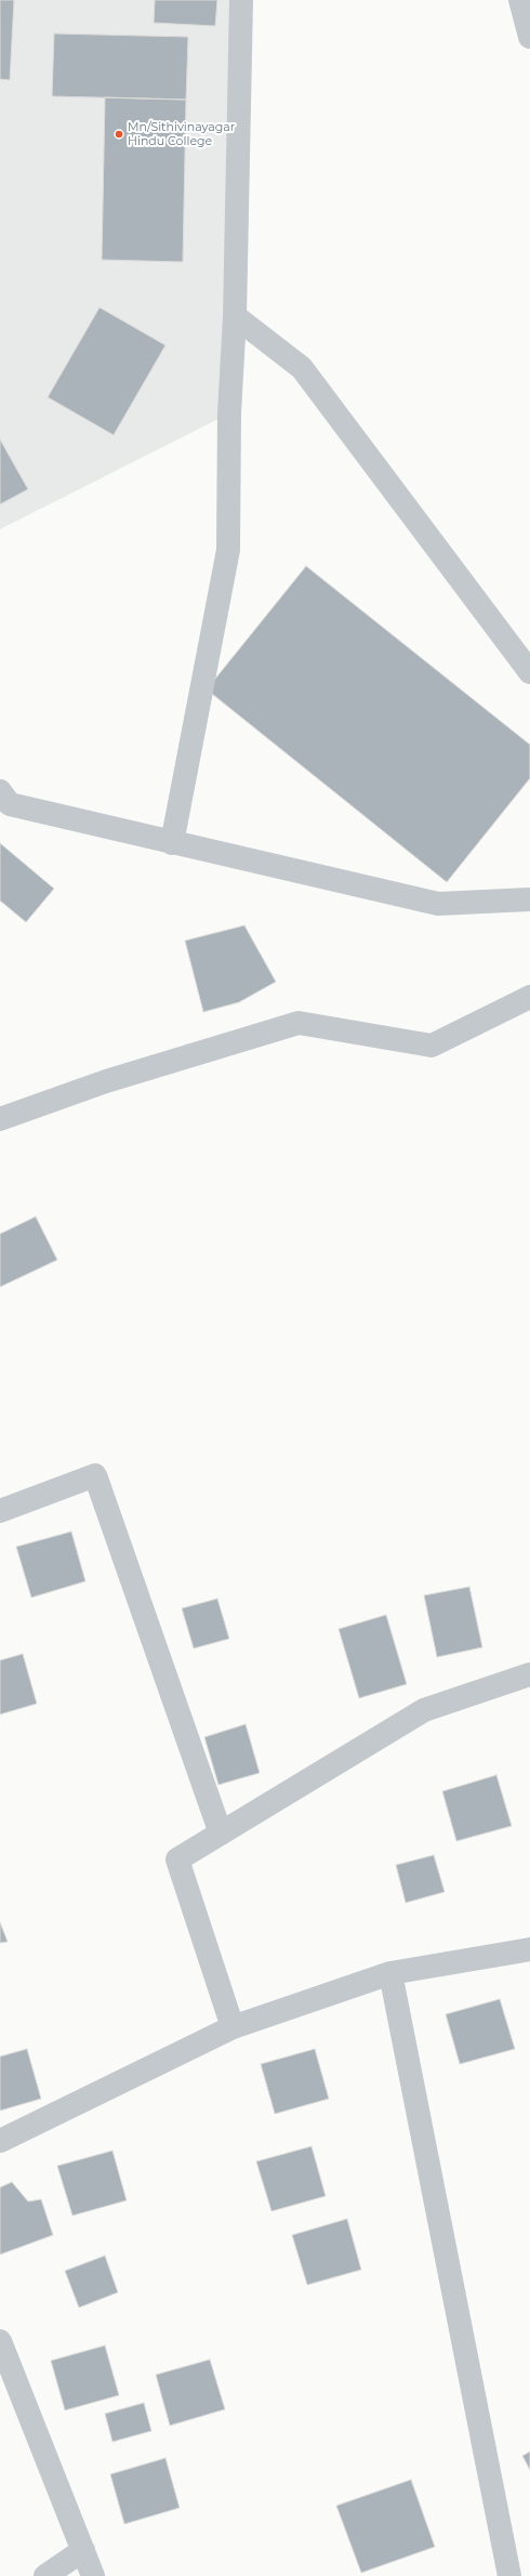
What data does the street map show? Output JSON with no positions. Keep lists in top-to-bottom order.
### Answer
{
  "places": ["Mn/Sithivinayagar Hindu College"]
}
